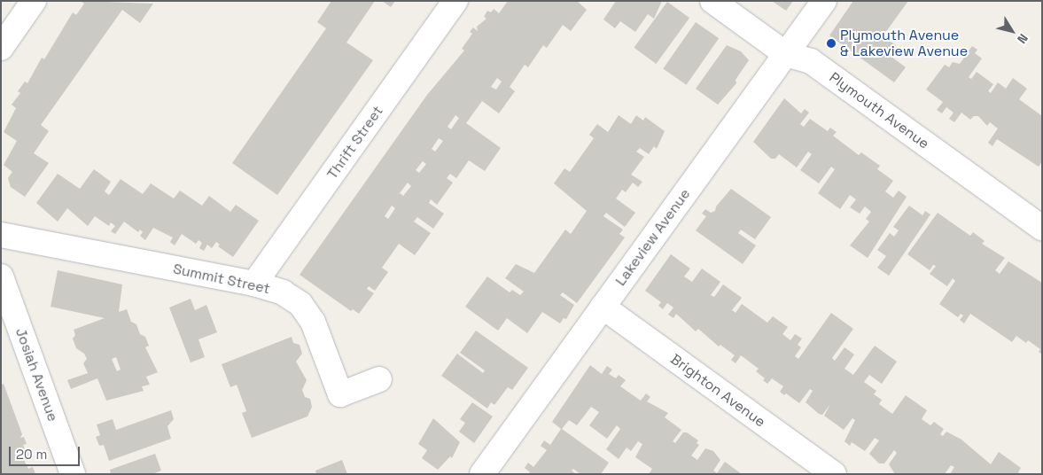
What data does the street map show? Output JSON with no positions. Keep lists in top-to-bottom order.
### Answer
{
  "streets": {
    "street": [
      "Plymouth Avenue",
      "Thrift Street",
      "Lakeview Avenue",
      "Summit Street",
      "Josiah Avenue",
      "Brighton Avenue"
    ]
  },
  "crossings": [
    ["Plymouth Avenue", "Lakeview Avenue"],
    ["Thrift Street", "Summit Street"],
    ["Lakeview Avenue", "Brighton Avenue"]
  ],
  "places": ["Plymouth Avenue & Lakeview Avenue"],
  "scale_bar": "20 m",
  "north": "bottom right"
}
